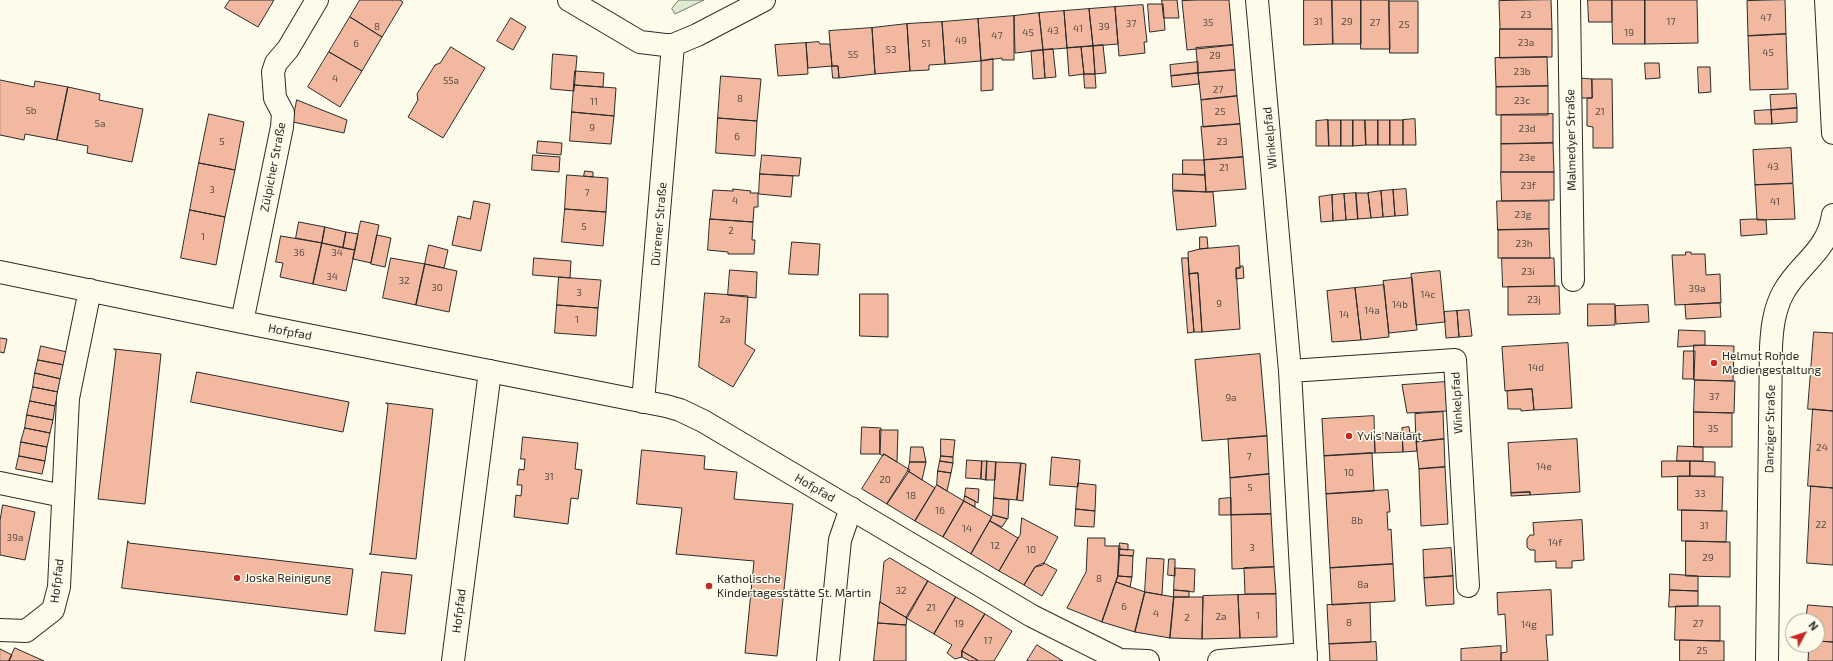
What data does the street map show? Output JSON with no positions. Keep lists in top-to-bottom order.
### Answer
{
  "streets": {
    "street": [
      "Winkelpfad",
      "Malmedyer Straße",
      "Zülpicher Straße",
      "Dürener Straße",
      "Hofpfad",
      "Danziger Straße"
    ]
  },
  "crossings": [
    ["Zülpicher Straße", "Hofpfad"],
    ["Dürener Straße", "Hofpfad"]
  ],
  "places": [
    "Helmut Rohde Mediengestaltung",
    "Yvi’s Nailart",
    "Joska Reinigung",
    "Katholische Kindertagesstätte St. Martin"
  ],
  "house_numbers": [
    "23",
    "47",
    "31",
    "29",
    "17",
    "35",
    "27",
    "37",
    "25",
    "8",
    "39",
    "41",
    "43",
    "45",
    "19",
    "47",
    "49",
    "23a",
    "6",
    "51",
    "53",
    "45",
    "55",
    "29",
    "23b",
    "4",
    "55a",
    "27",
    "8",
    "23c",
    "11",
    "5b",
    "25",
    "21",
    "5a",
    "9",
    "23d",
    "6",
    "5",
    "23",
    "23e",
    "43",
    "21",
    "23f",
    "3",
    "7",
    "4",
    "41",
    "23g",
    "5",
    "2",
    "1",
    "23h",
    "36",
    "34",
    "23i",
    "34",
    "32",
    "30",
    "39a",
    "3",
    "14c",
    "23j",
    "9",
    "14b",
    "14a",
    "14",
    "1",
    "2a",
    "14d",
    "37",
    "9a",
    "35",
    "24",
    "7",
    "14e",
    "10",
    "31",
    "20",
    "5",
    "33",
    "18",
    "16",
    "8b",
    "22",
    "31",
    "14",
    "39a",
    "14f",
    "12",
    "3",
    "10",
    "29",
    "8",
    "8a",
    "32",
    "6",
    "21",
    "4",
    "1",
    "2a",
    "2",
    "8",
    "19",
    "27",
    "14g",
    "17",
    "25"
  ],
  "north": "top right"
}
